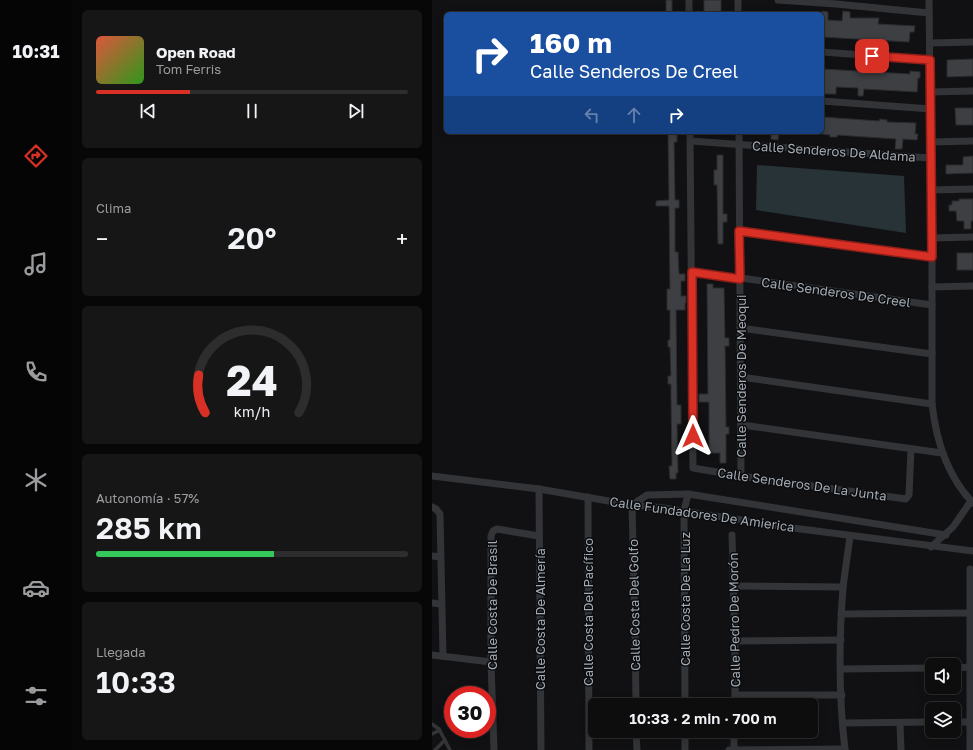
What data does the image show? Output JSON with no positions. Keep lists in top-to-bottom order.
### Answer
{
  "streets": {
    "street": [
      "Calle Senderos De Aldama",
      "Calle Senderos De Creel",
      "Calle Senderos De Meoqui",
      "Calle Senderos De La Junta",
      "Calle Fundadores De Amierica",
      "Calle Costa De La Luz",
      "Calle Costa De Brasil",
      "Calle Costa Del Golfo",
      "Calle Costa Del Pacífico",
      "Calle Costa De Almería",
      "Calle Pedro De Morón"
    ]
  },
  "crossings": [
    ["Calle Senderos De Aldama", "Calle Senderos De Meoqui"],
    ["Calle Senderos De Creel", "Calle Senderos De Meoqui"],
    ["Calle Senderos De Creel", "Calle Senderos De La Junta"],
    ["Calle Senderos De Meoqui", "Calle Senderos De La Junta"],
    ["Calle Fundadores De Amierica", "Calle Costa De La Luz"],
    ["Calle Fundadores De Amierica", "Calle Costa Del Golfo"],
    ["Calle Fundadores De Amierica", "Calle Costa Del Pacífico"],
    ["Calle Fundadores De Amierica", "Calle Costa De Almería"],
    ["Calle Costa De Brasil", "Calle Costa De Almería"]
  ],
  "page": {
    "tabs": "10:31",
    "turn": ["160 m", "Calle Senderos De Creel"],
    "song": ["Open Road", "Tom Ferris"],
    "tile": [
      "Clima",
      ["Autonomía · 57%", "285 km"],
      ["Llegada", "10:33"]
    ],
    "heat": ["−", "20°", "+"],
    "limit": "30",
    "trip": "10:33 · 2 min · 700 m",
    "gauge": ["24", "km/h"]
  }
}
